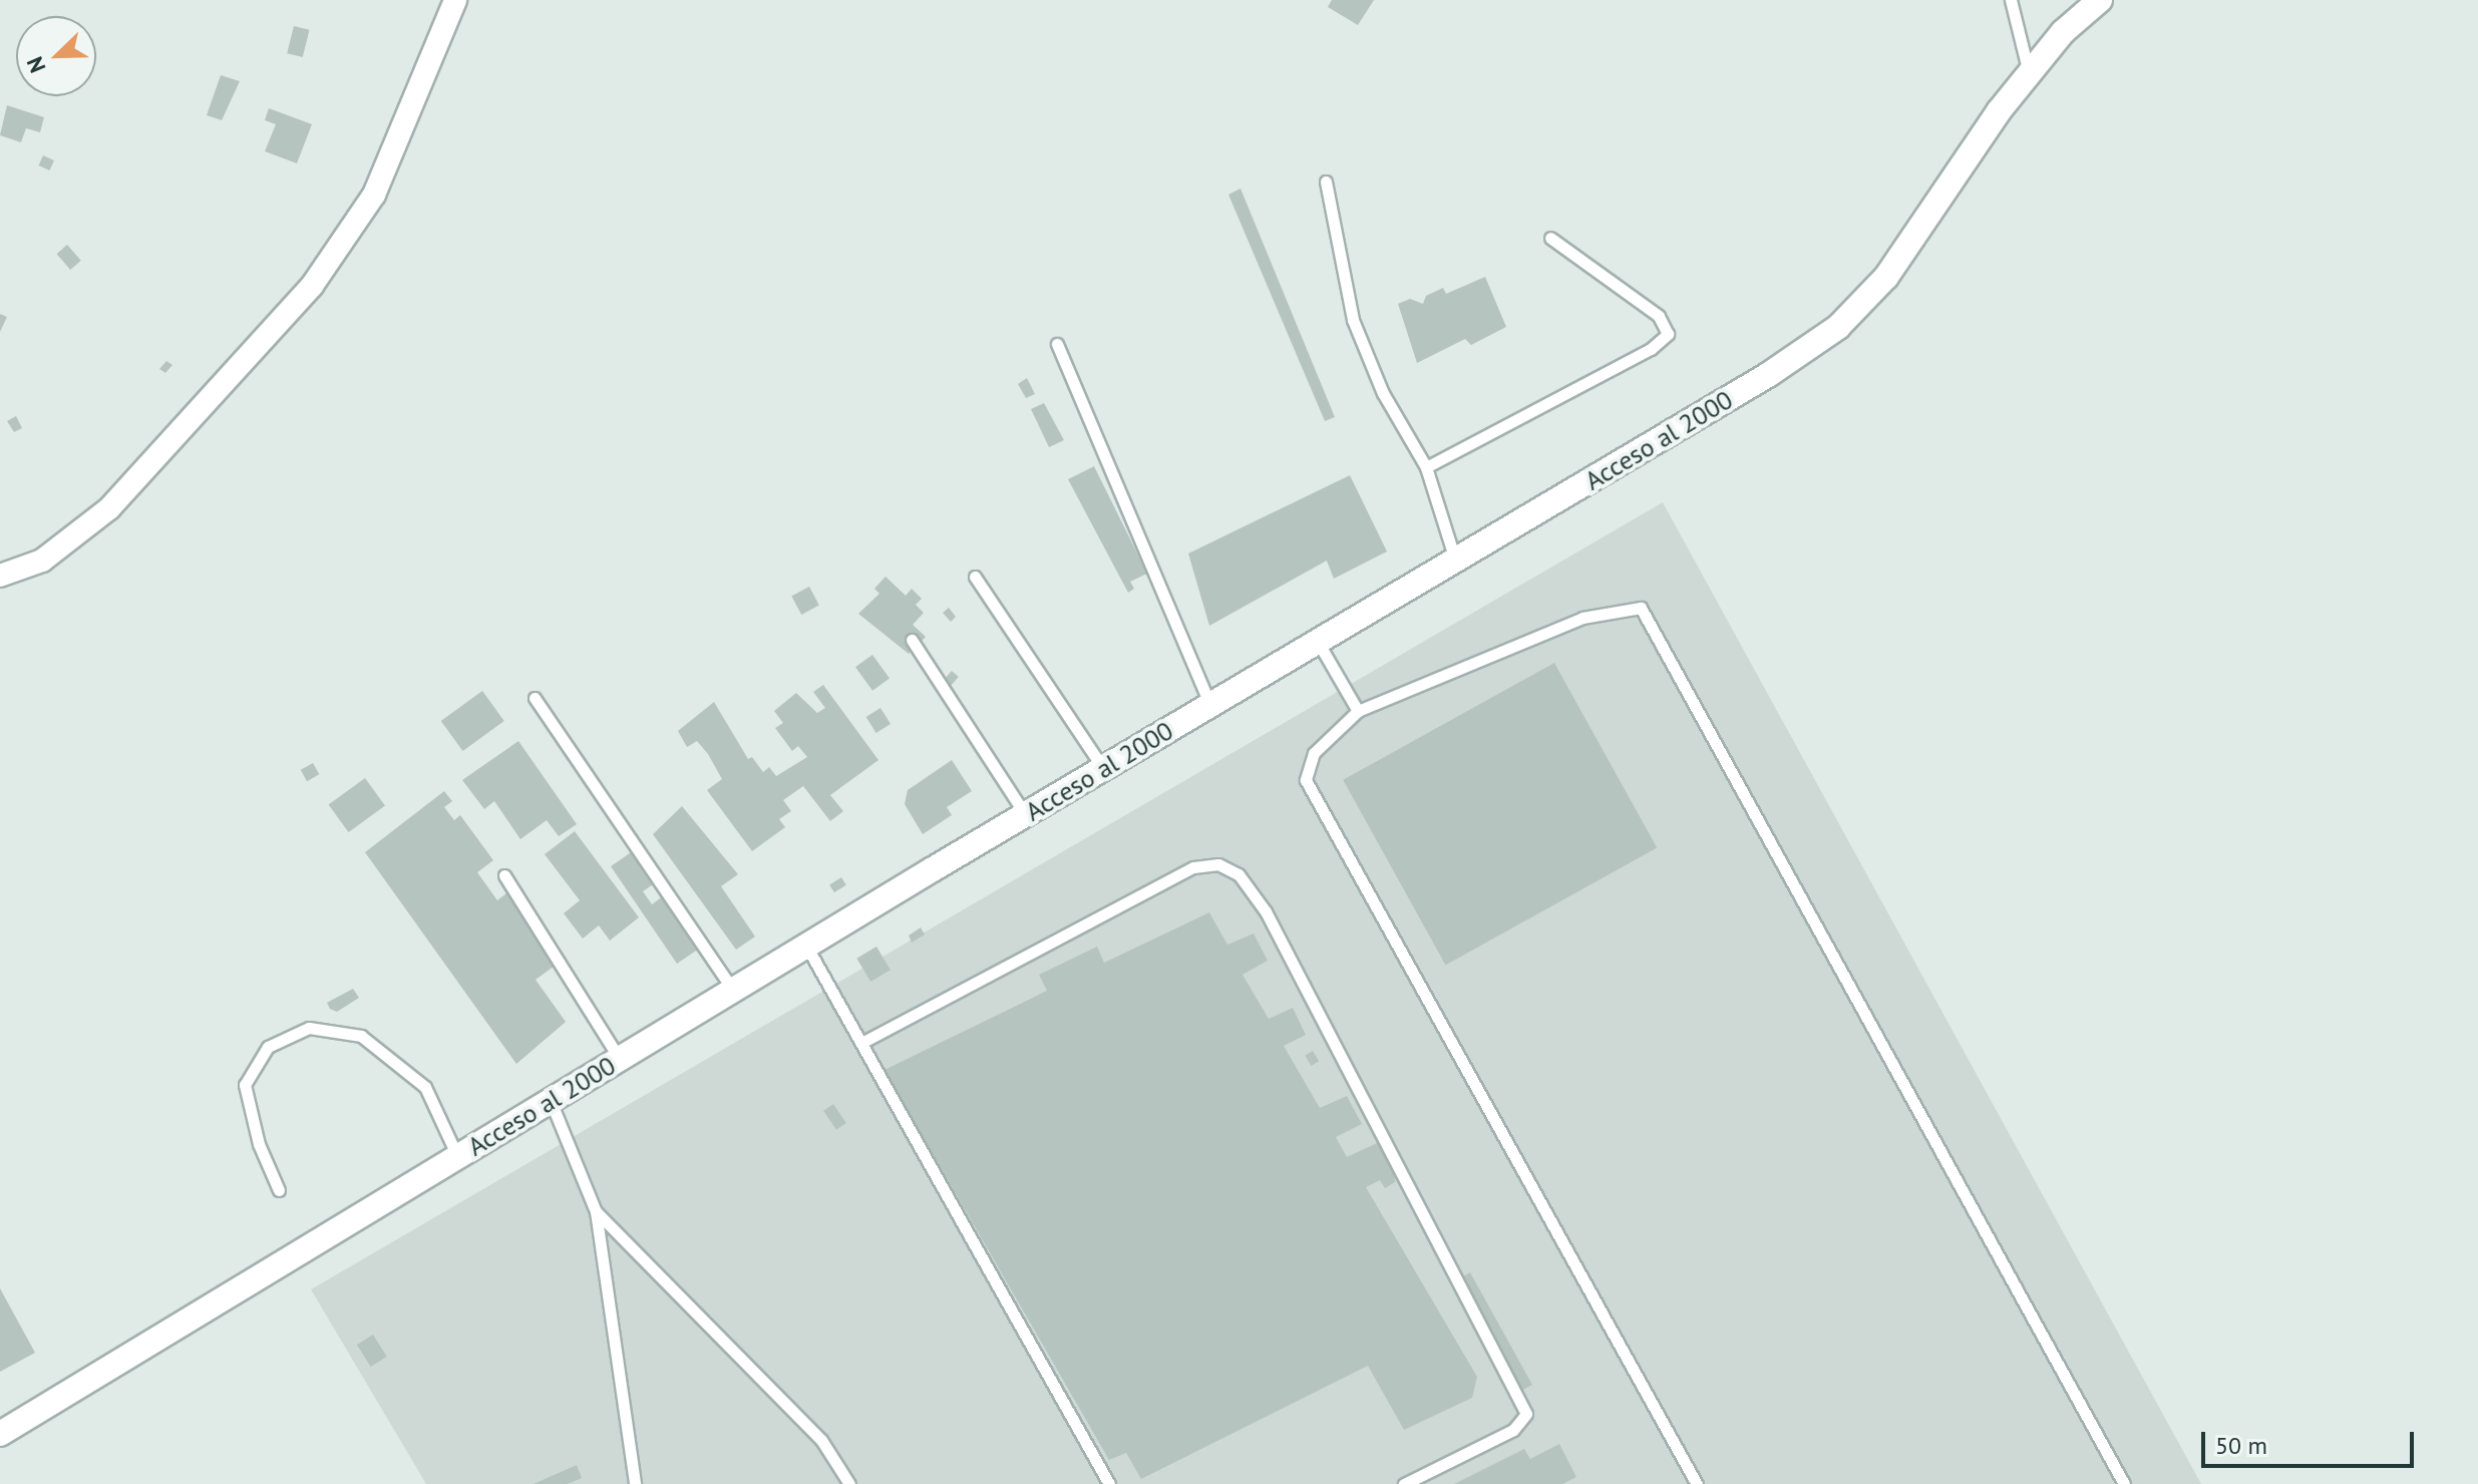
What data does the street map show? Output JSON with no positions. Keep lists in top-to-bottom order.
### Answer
{
  "streets": {
    "street": ["Acceso al 2000"]
  },
  "scale_bar": "50 m",
  "north": "bottom left"
}
